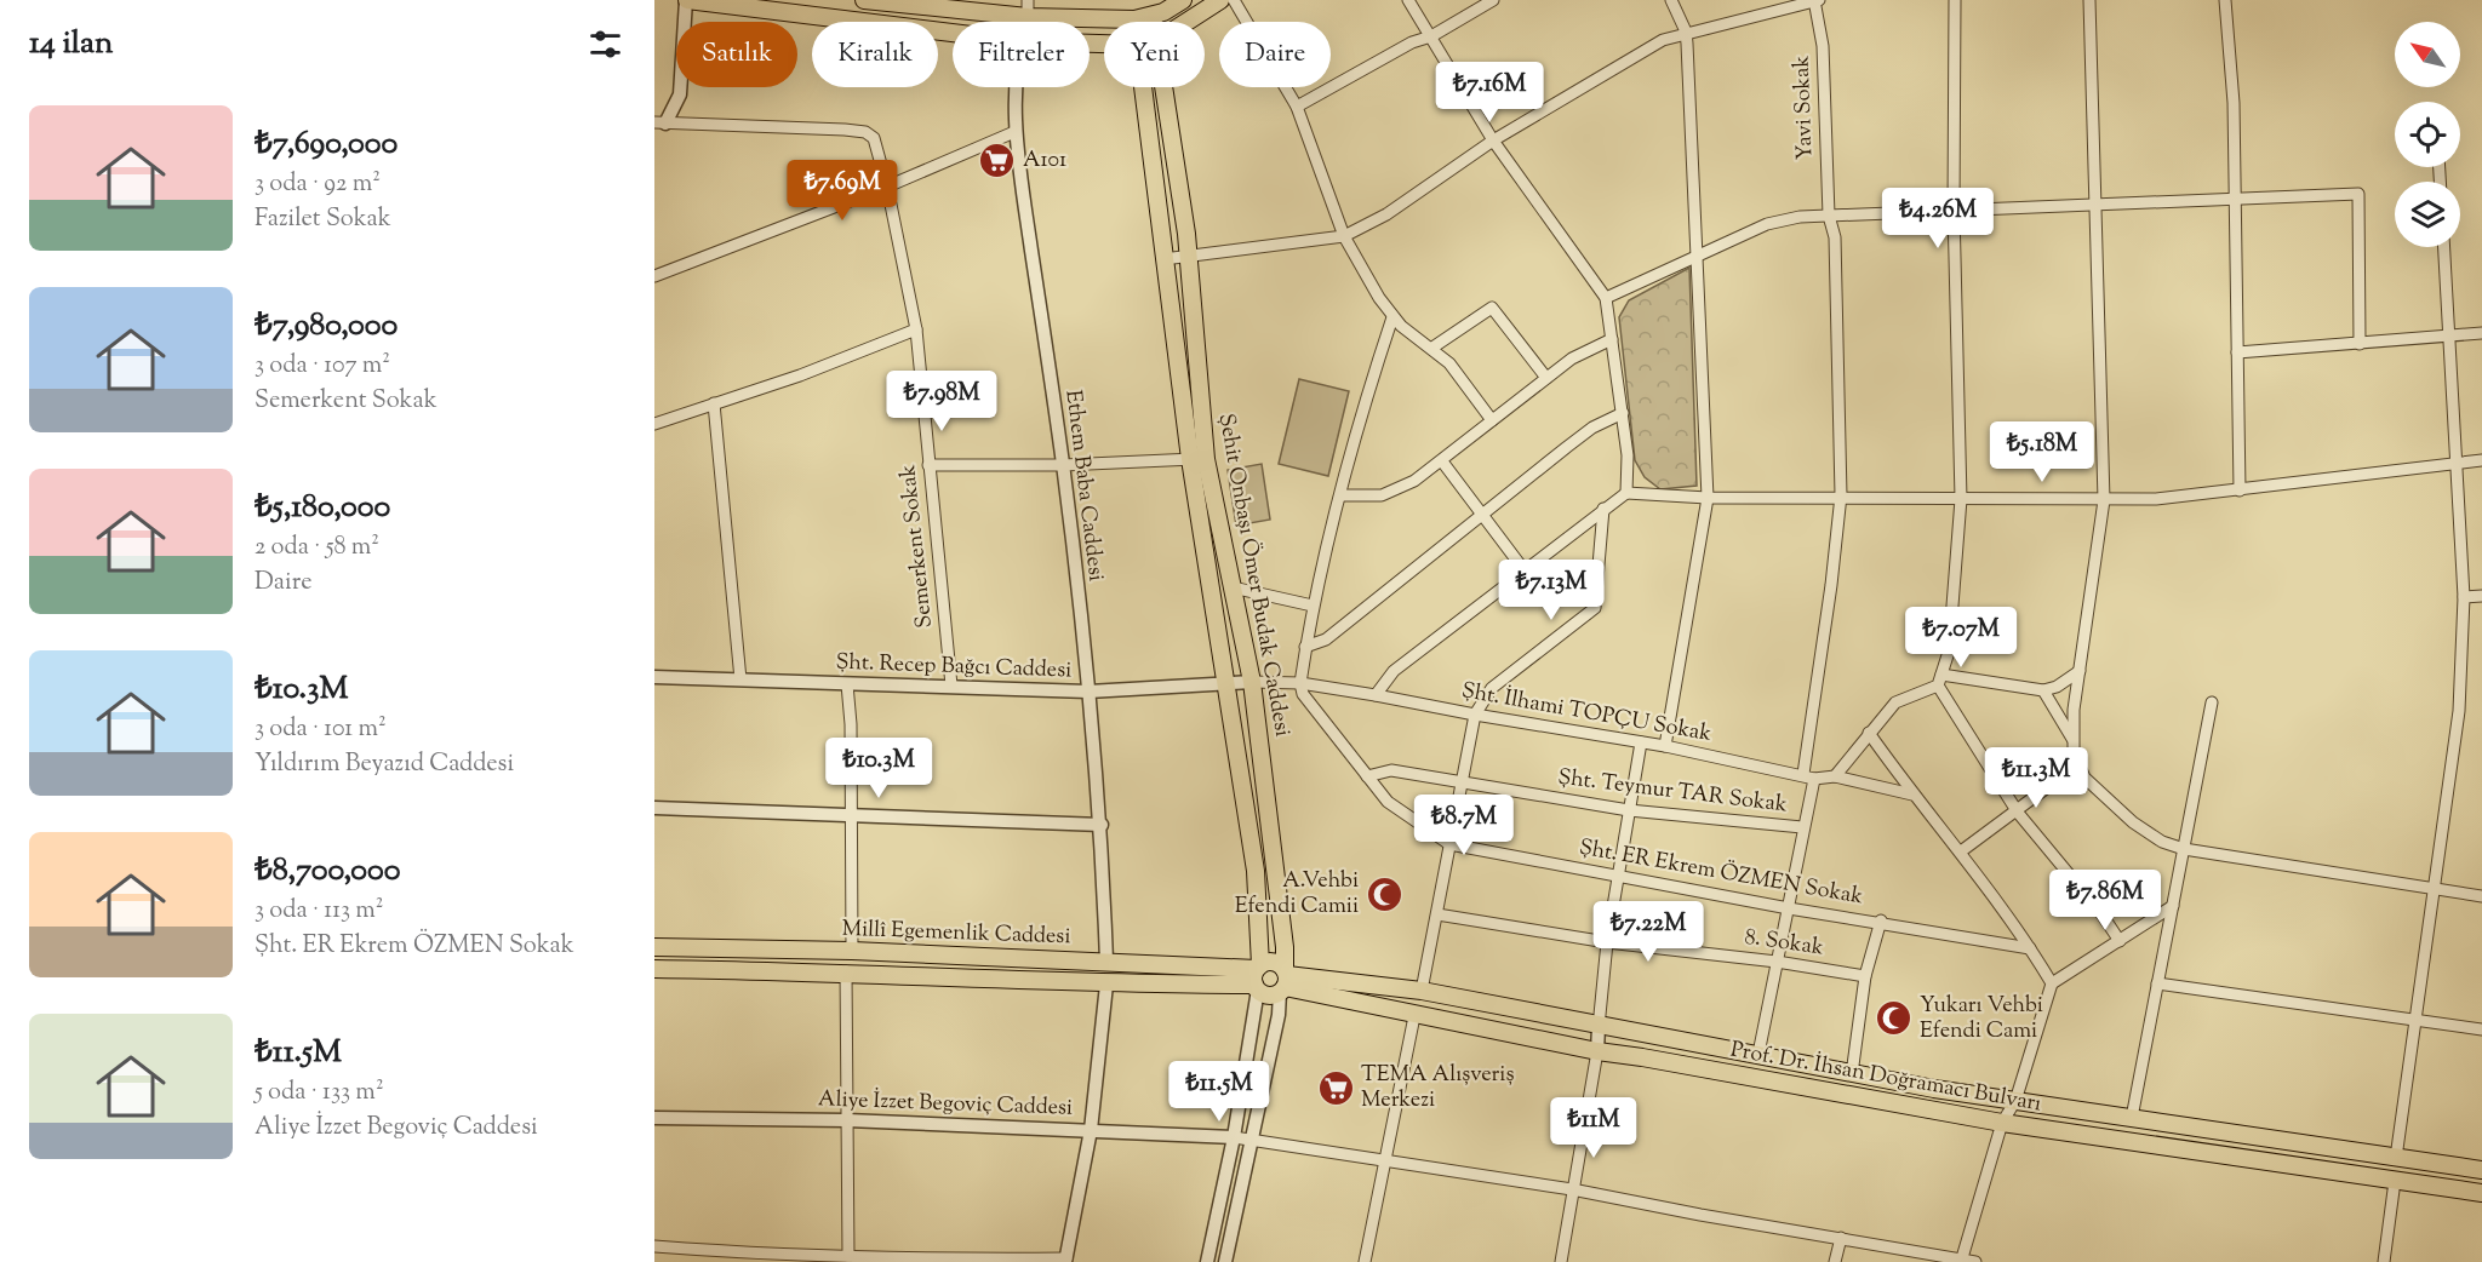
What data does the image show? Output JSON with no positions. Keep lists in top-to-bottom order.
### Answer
{
  "streets": {
    "main road": ["Şehit Onbaşı Ömer Budak Caddesi", "Millî Egemenlik Caddesi", "Prof. Dr. İhsan Doğramacı Bulvarı"],
    "street": [
      "Yavi Sokak",
      "Ethem Baba Caddesi",
      "Semerkent Sokak",
      "Şht. Recep Bağcı Caddesi",
      "Şht. İlhami TOPÇU Sokak",
      "Şht. Teymur TAR Sokak",
      "Şht. ER Ekrem ÖZMEN Sokak",
      "8. Sokak",
      "Aliye İzzet Begoviç Caddesi"
    ]
  },
  "crossings": [
    ["Yavi Sokak", "Şht. İlhami TOPÇU Sokak"],
    ["Yavi Sokak", "Şht. Teymur TAR Sokak"],
    ["Yavi Sokak", "Şht. ER Ekrem ÖZMEN Sokak"],
    ["Yavi Sokak", "8. Sokak"],
    ["Yavi Sokak", "Prof. Dr. İhsan Doğramacı Bulvarı"],
    ["Ethem Baba Caddesi", "Şht. Recep Bağcı Caddesi"],
    ["Ethem Baba Caddesi", "Millî Egemenlik Caddesi"],
    ["Semerkent Sokak", "Şht. Recep Bağcı Caddesi"],
    ["Şehit Onbaşı Ömer Budak Caddesi", "Şht. Recep Bağcı Caddesi"],
    ["Şehit Onbaşı Ömer Budak Caddesi", "Şht. İlhami TOPÇU Sokak"],
    ["Şehit Onbaşı Ömer Budak Caddesi", "Millî Egemenlik Caddesi"],
    ["Şehit Onbaşı Ömer Budak Caddesi", "Prof. Dr. İhsan Doğramacı Bulvarı"],
    ["Şht. Recep Bağcı Caddesi", "Şht. İlhami TOPÇU Sokak"]
  ],
  "places": {
    "supermarket": ["A101", "TEMA Alışveriş Merkezi"],
    "mosque": ["A.Vehbi Efendi Camii", "Yukarı Vehbi Efendi Cami"]
  },
  "north": "top left",
  "page": {
    "heading": "14 ilan",
    "chip": [
      "Satılık",
      "Kiralık",
      "Filtreler",
      "Yeni",
      "Daire"
    ],
    "price": [
      "₺7.16M",
      "₺7.69M",
      "₺4.26M",
      "₺7.98M",
      "₺5.18M",
      "₺7.13M",
      "₺7.07M",
      "₺10.3M",
      "₺11.3M",
      "₺8.7M",
      "₺7.86M",
      "₺7.22M",
      "₺11.5M",
      "₺11M"
    ],
    "list": [
      {
        "name": "₺7,690,000",
        "note": "3 oda · 92 m² · Fazilet Sokak"
      },
      {
        "name": "₺7,980,000",
        "note": "3 oda · 107 m² · Semerkent Sokak"
      },
      {
        "name": "₺5,180,000",
        "note": "2 oda · 58 m² · Daire"
      },
      {
        "name": "₺10.3M",
        "note": "3 oda · 101 m² · Yıldırım Beyazıd Caddesi"
      },
      {
        "name": "₺8,700,000",
        "note": "3 oda · 113 m² · Şht. ER Ekrem ÖZMEN Sokak"
      },
      {
        "name": "₺11.5M",
        "note": "5 oda · 133 m² · Aliye İzzet Begoviç Caddesi"
      }
    ]
  }
}
